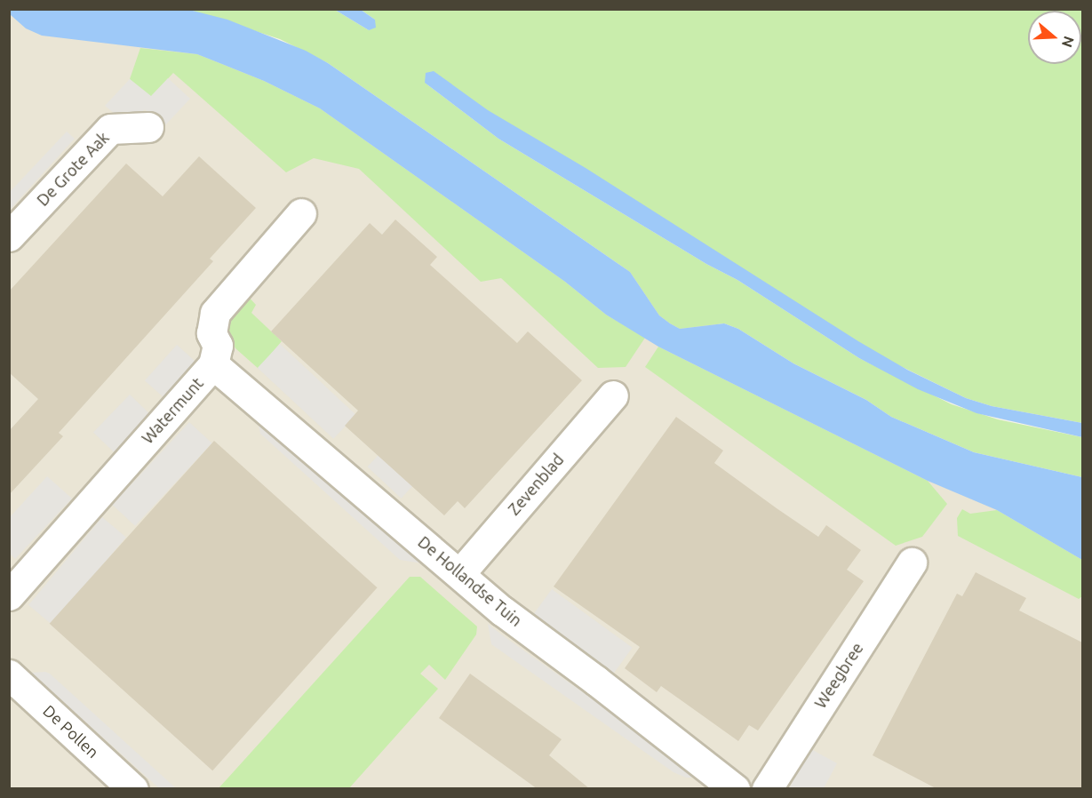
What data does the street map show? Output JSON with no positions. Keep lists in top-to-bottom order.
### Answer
{
  "streets": {
    "street": [
      "De Grote Aak",
      "Watermunt",
      "Zevenblad",
      "De Hollandse Tuin",
      "Weegbree",
      "De Pollen"
    ]
  },
  "crossings": [
    ["Watermunt", "De Hollandse Tuin"],
    ["Zevenblad", "De Hollandse Tuin"]
  ],
  "north": "right"
}
